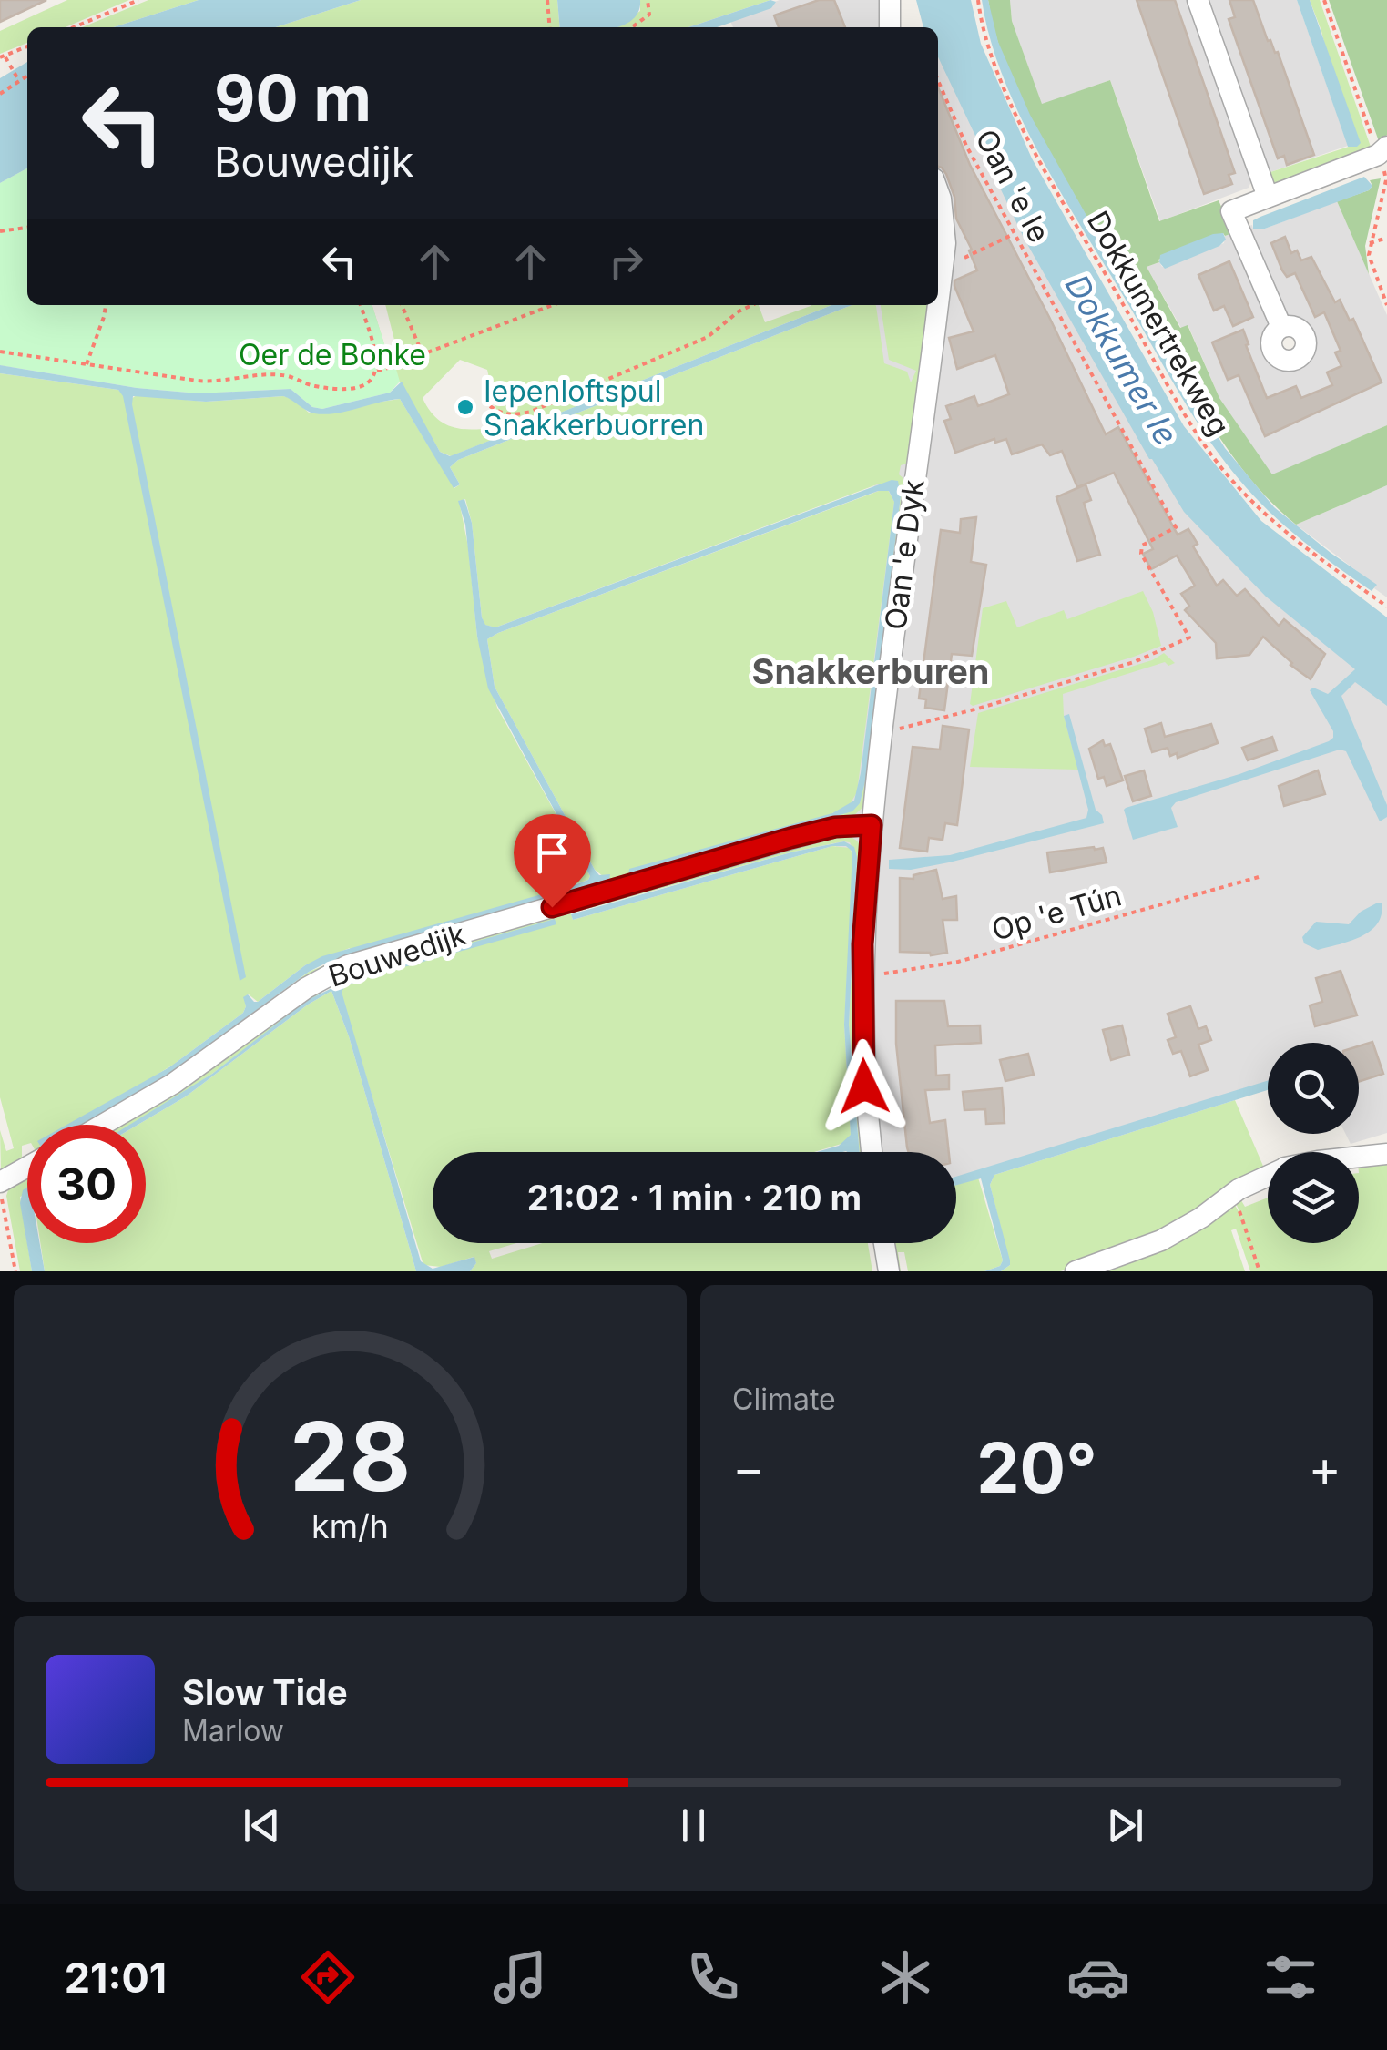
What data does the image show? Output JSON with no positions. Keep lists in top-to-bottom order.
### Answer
{
  "streets": {
    "street": ["Oan 'e Dyk", "Bouwedijk"],
    "path": ["Oan 'e Ie", "Dokkumertrekweg", "Op 'e Tún"]
  },
  "crossings": [
    ["Oan 'e Ie", "Oan 'e Dyk"],
    ["Oan 'e Dyk", "Op 'e Tún"],
    ["Oan 'e Dyk", "Bouwedijk"]
  ],
  "districts": ["Snakkerburen"],
  "water": ["Dokkumer Ie"],
  "parks": ["Oer de Bonke"],
  "places": ["Iepenloftspul Snakkerbuorren"],
  "page": {
    "turn": ["90 m", "Bouwedijk"],
    "limit": "30",
    "trip": "21:02 · 1 min · 210 m",
    "tile": "Climate",
    "heat": ["−", "20°", "+"],
    "song": ["Slow Tide", "Marlow"],
    "tabs": "21:01",
    "gauge": ["28", "km/h"]
  }
}
